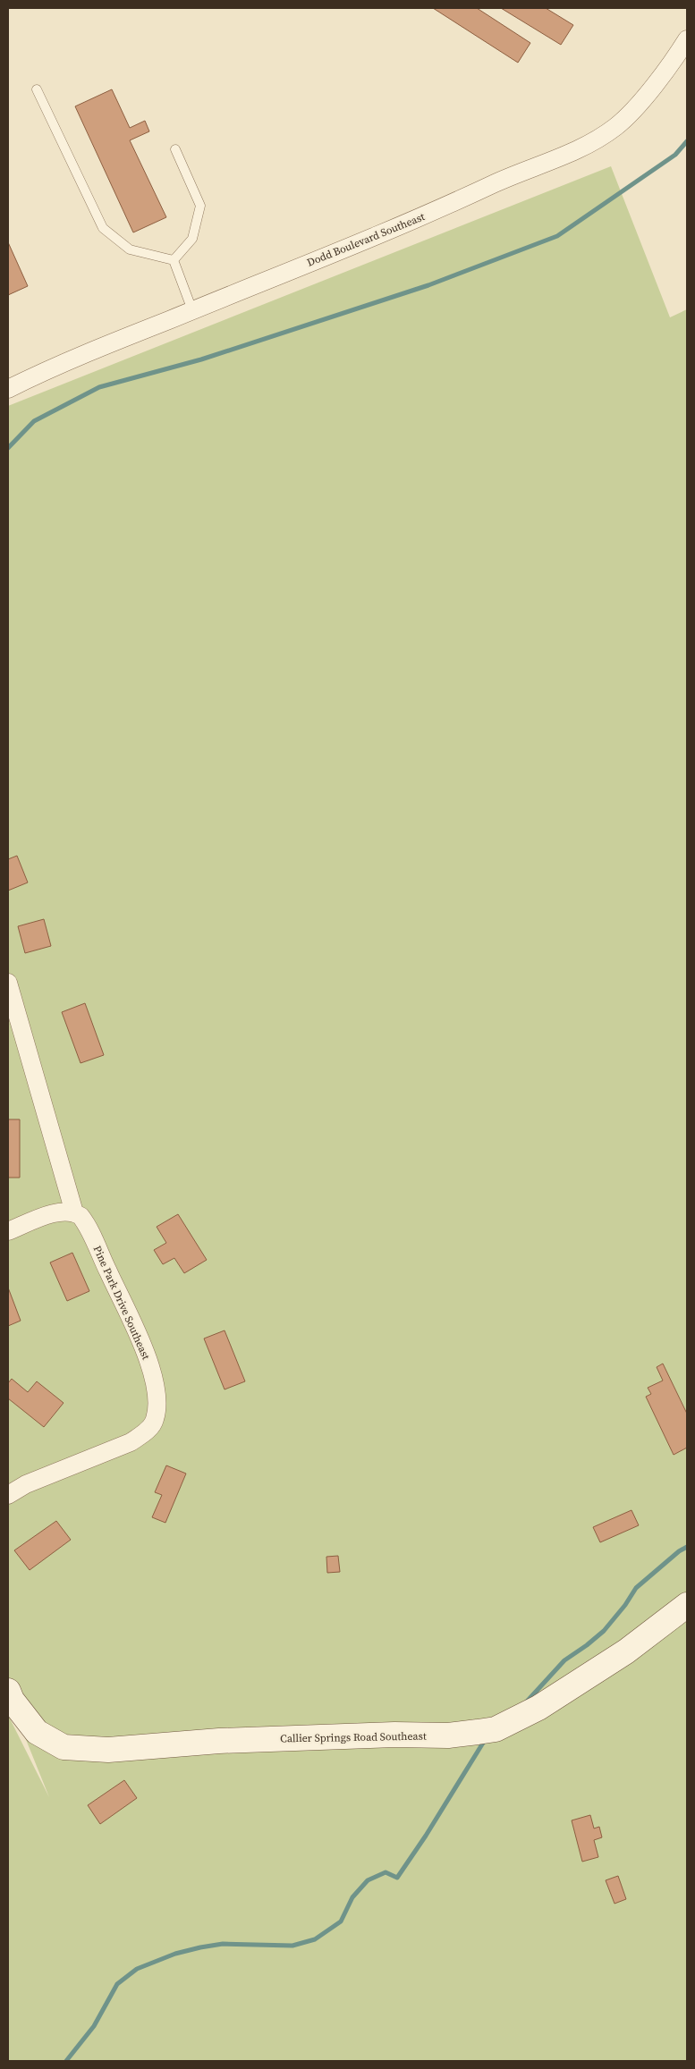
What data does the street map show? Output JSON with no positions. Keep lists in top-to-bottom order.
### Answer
{
  "streets": {
    "street": ["Dodd Boulevard Southeast", "Pine Park Drive Southeast", "Callier Springs Road Southeast"]
  }
}
